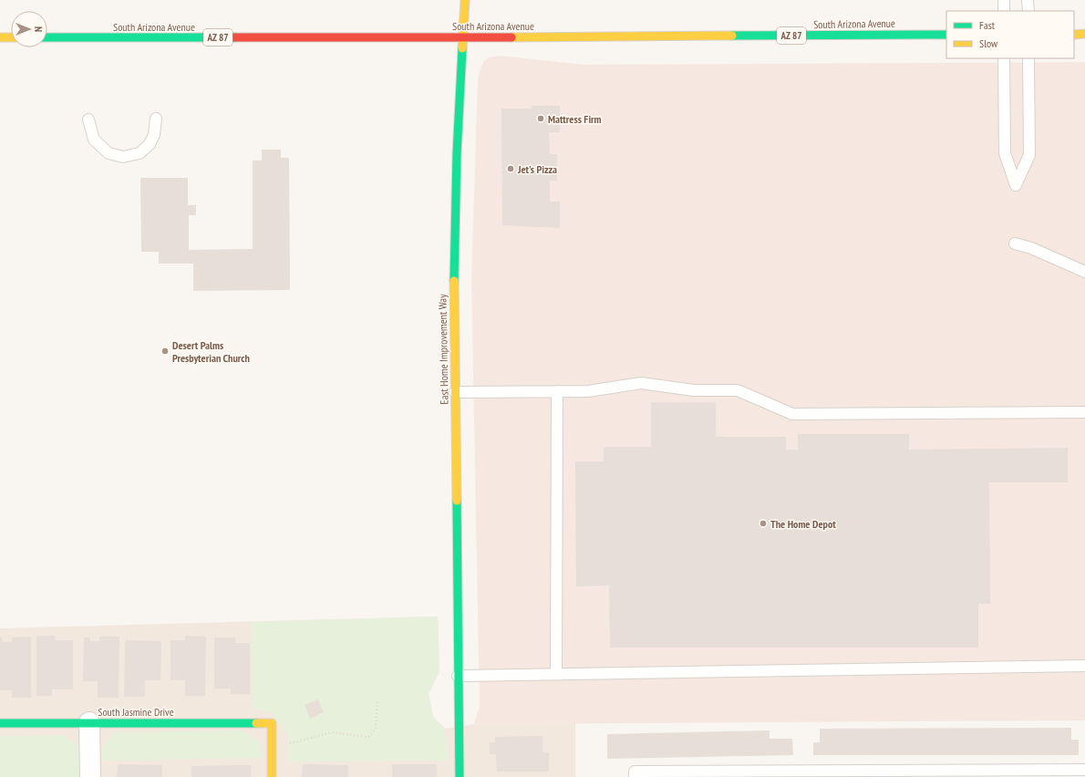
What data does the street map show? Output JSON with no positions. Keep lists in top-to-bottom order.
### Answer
{
  "streets": {
    "street": [
      "South Arizona Avenue",
      "AZ 87",
      "East Home Improvement Way",
      "South Jasmine Drive"
    ]
  },
  "crossings": [
    ["South Arizona Avenue", "East Home Improvement Way"]
  ],
  "places": [
    "Mattress Firm",
    "Jet's Pizza",
    "Desert Palms Presbyterian Church",
    "The Home Depot"
  ],
  "legend": ["Fast", "Slow"],
  "north": "right"
}
